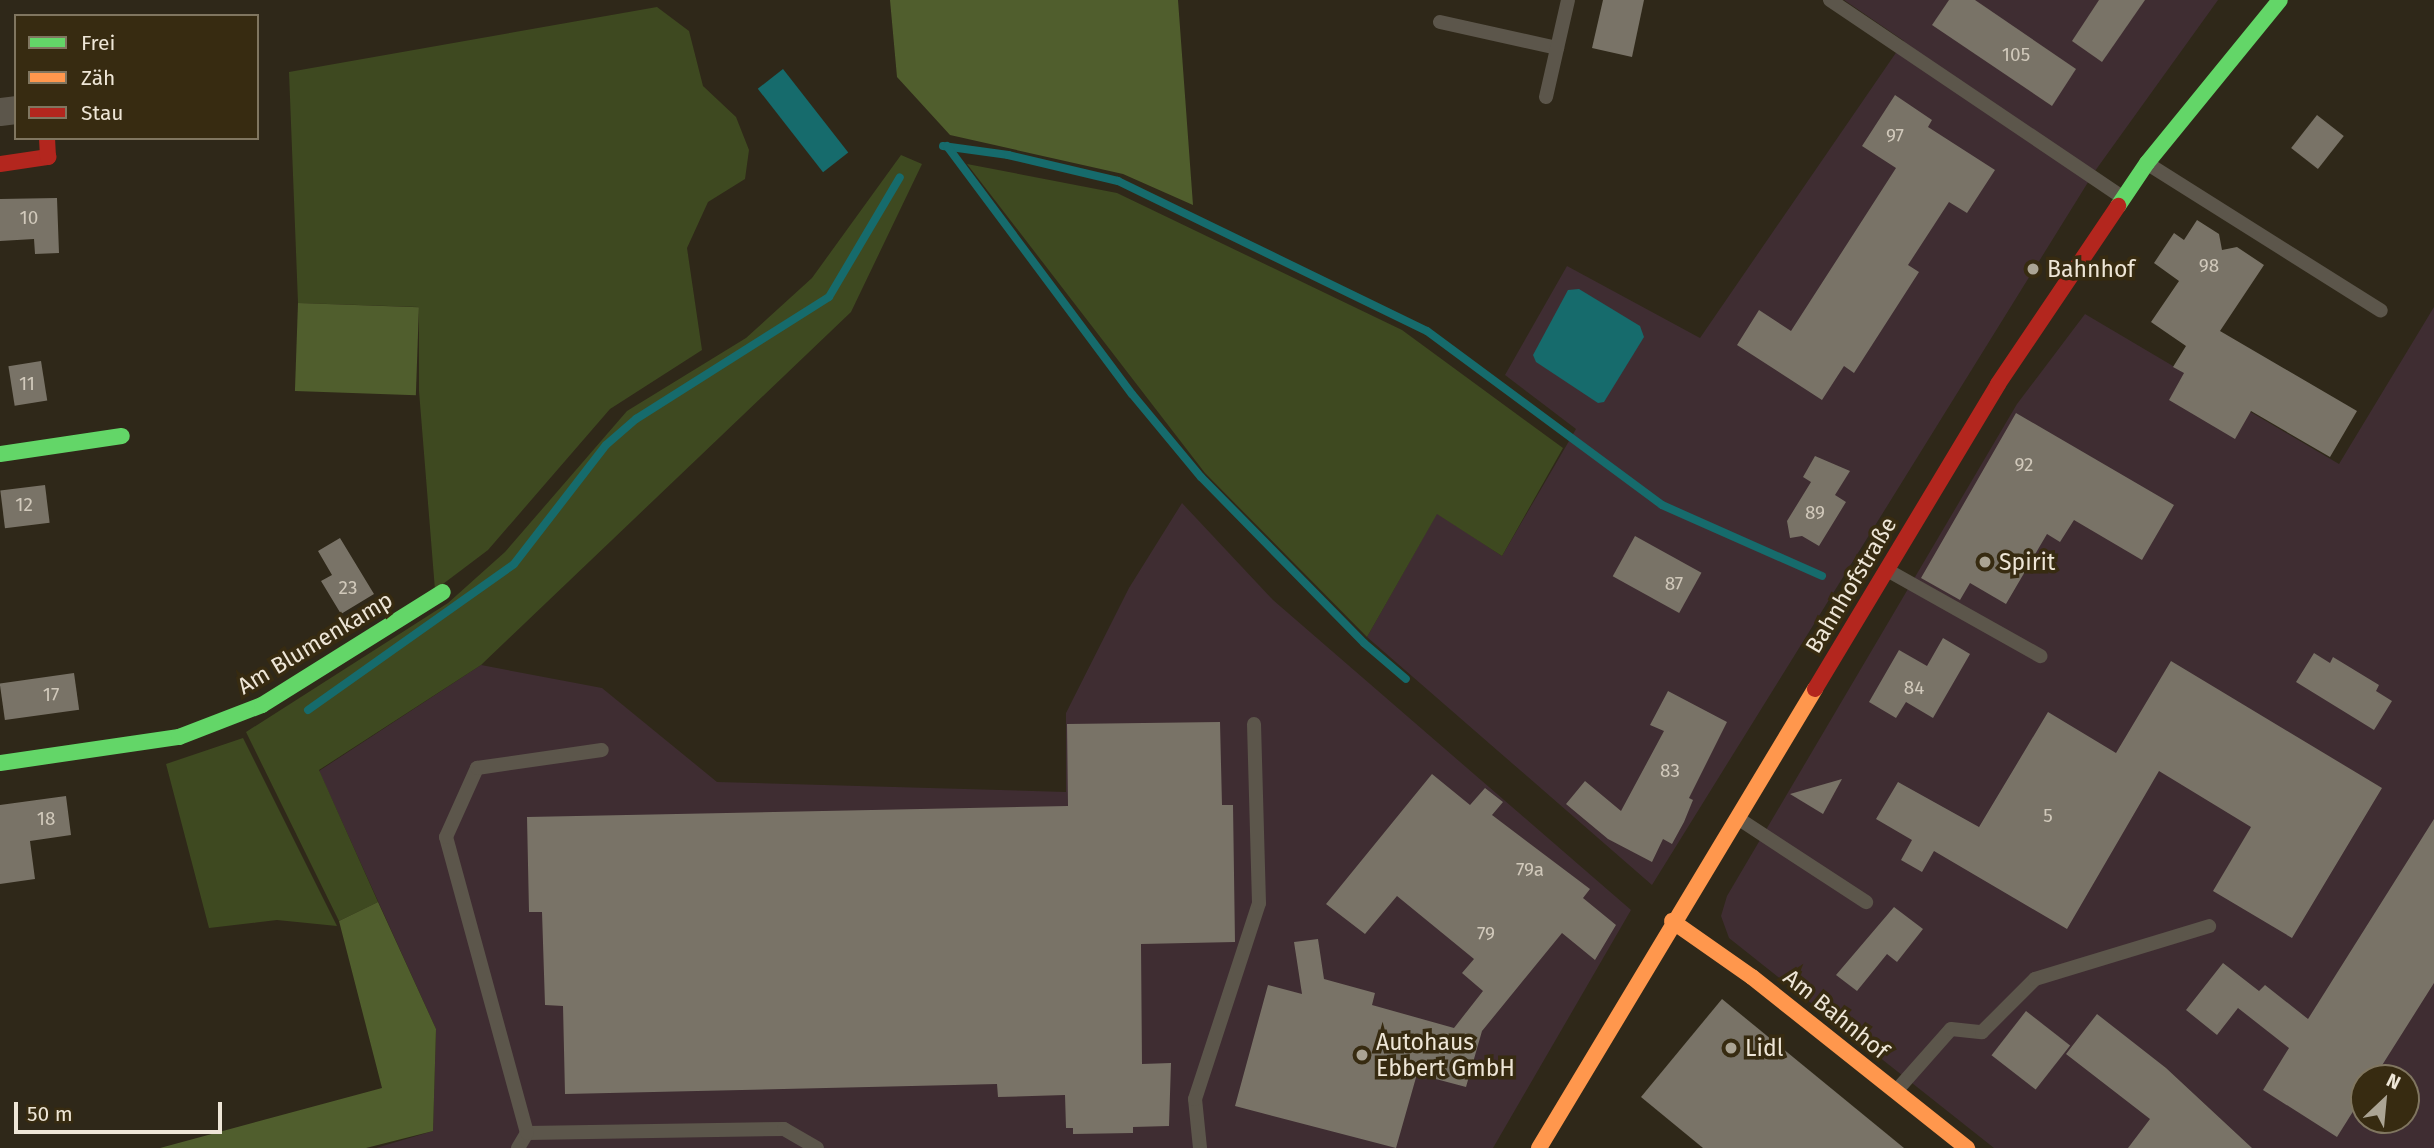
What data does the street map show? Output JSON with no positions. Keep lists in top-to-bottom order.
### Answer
{
  "streets": {
    "main road": ["Bahnhofstraße", "Am Blumenkamp", "Am Bahnhof"]
  },
  "crossings": [
    ["Bahnhofstraße", "Am Bahnhof"]
  ],
  "places": [
    "Bahnhof",
    "Spirit",
    "Lidl",
    "Autohaus Ebbert GmbH"
  ],
  "house_numbers": [
    "105",
    "97",
    "10",
    "98",
    "11",
    "92",
    "12",
    "89",
    "87",
    "23",
    "84",
    "17",
    "83",
    "5",
    "18",
    "79a",
    "79"
  ],
  "legend": ["Frei", "Zäh", "Stau"],
  "scale_bar": "50 m",
  "north": "top right"
}
